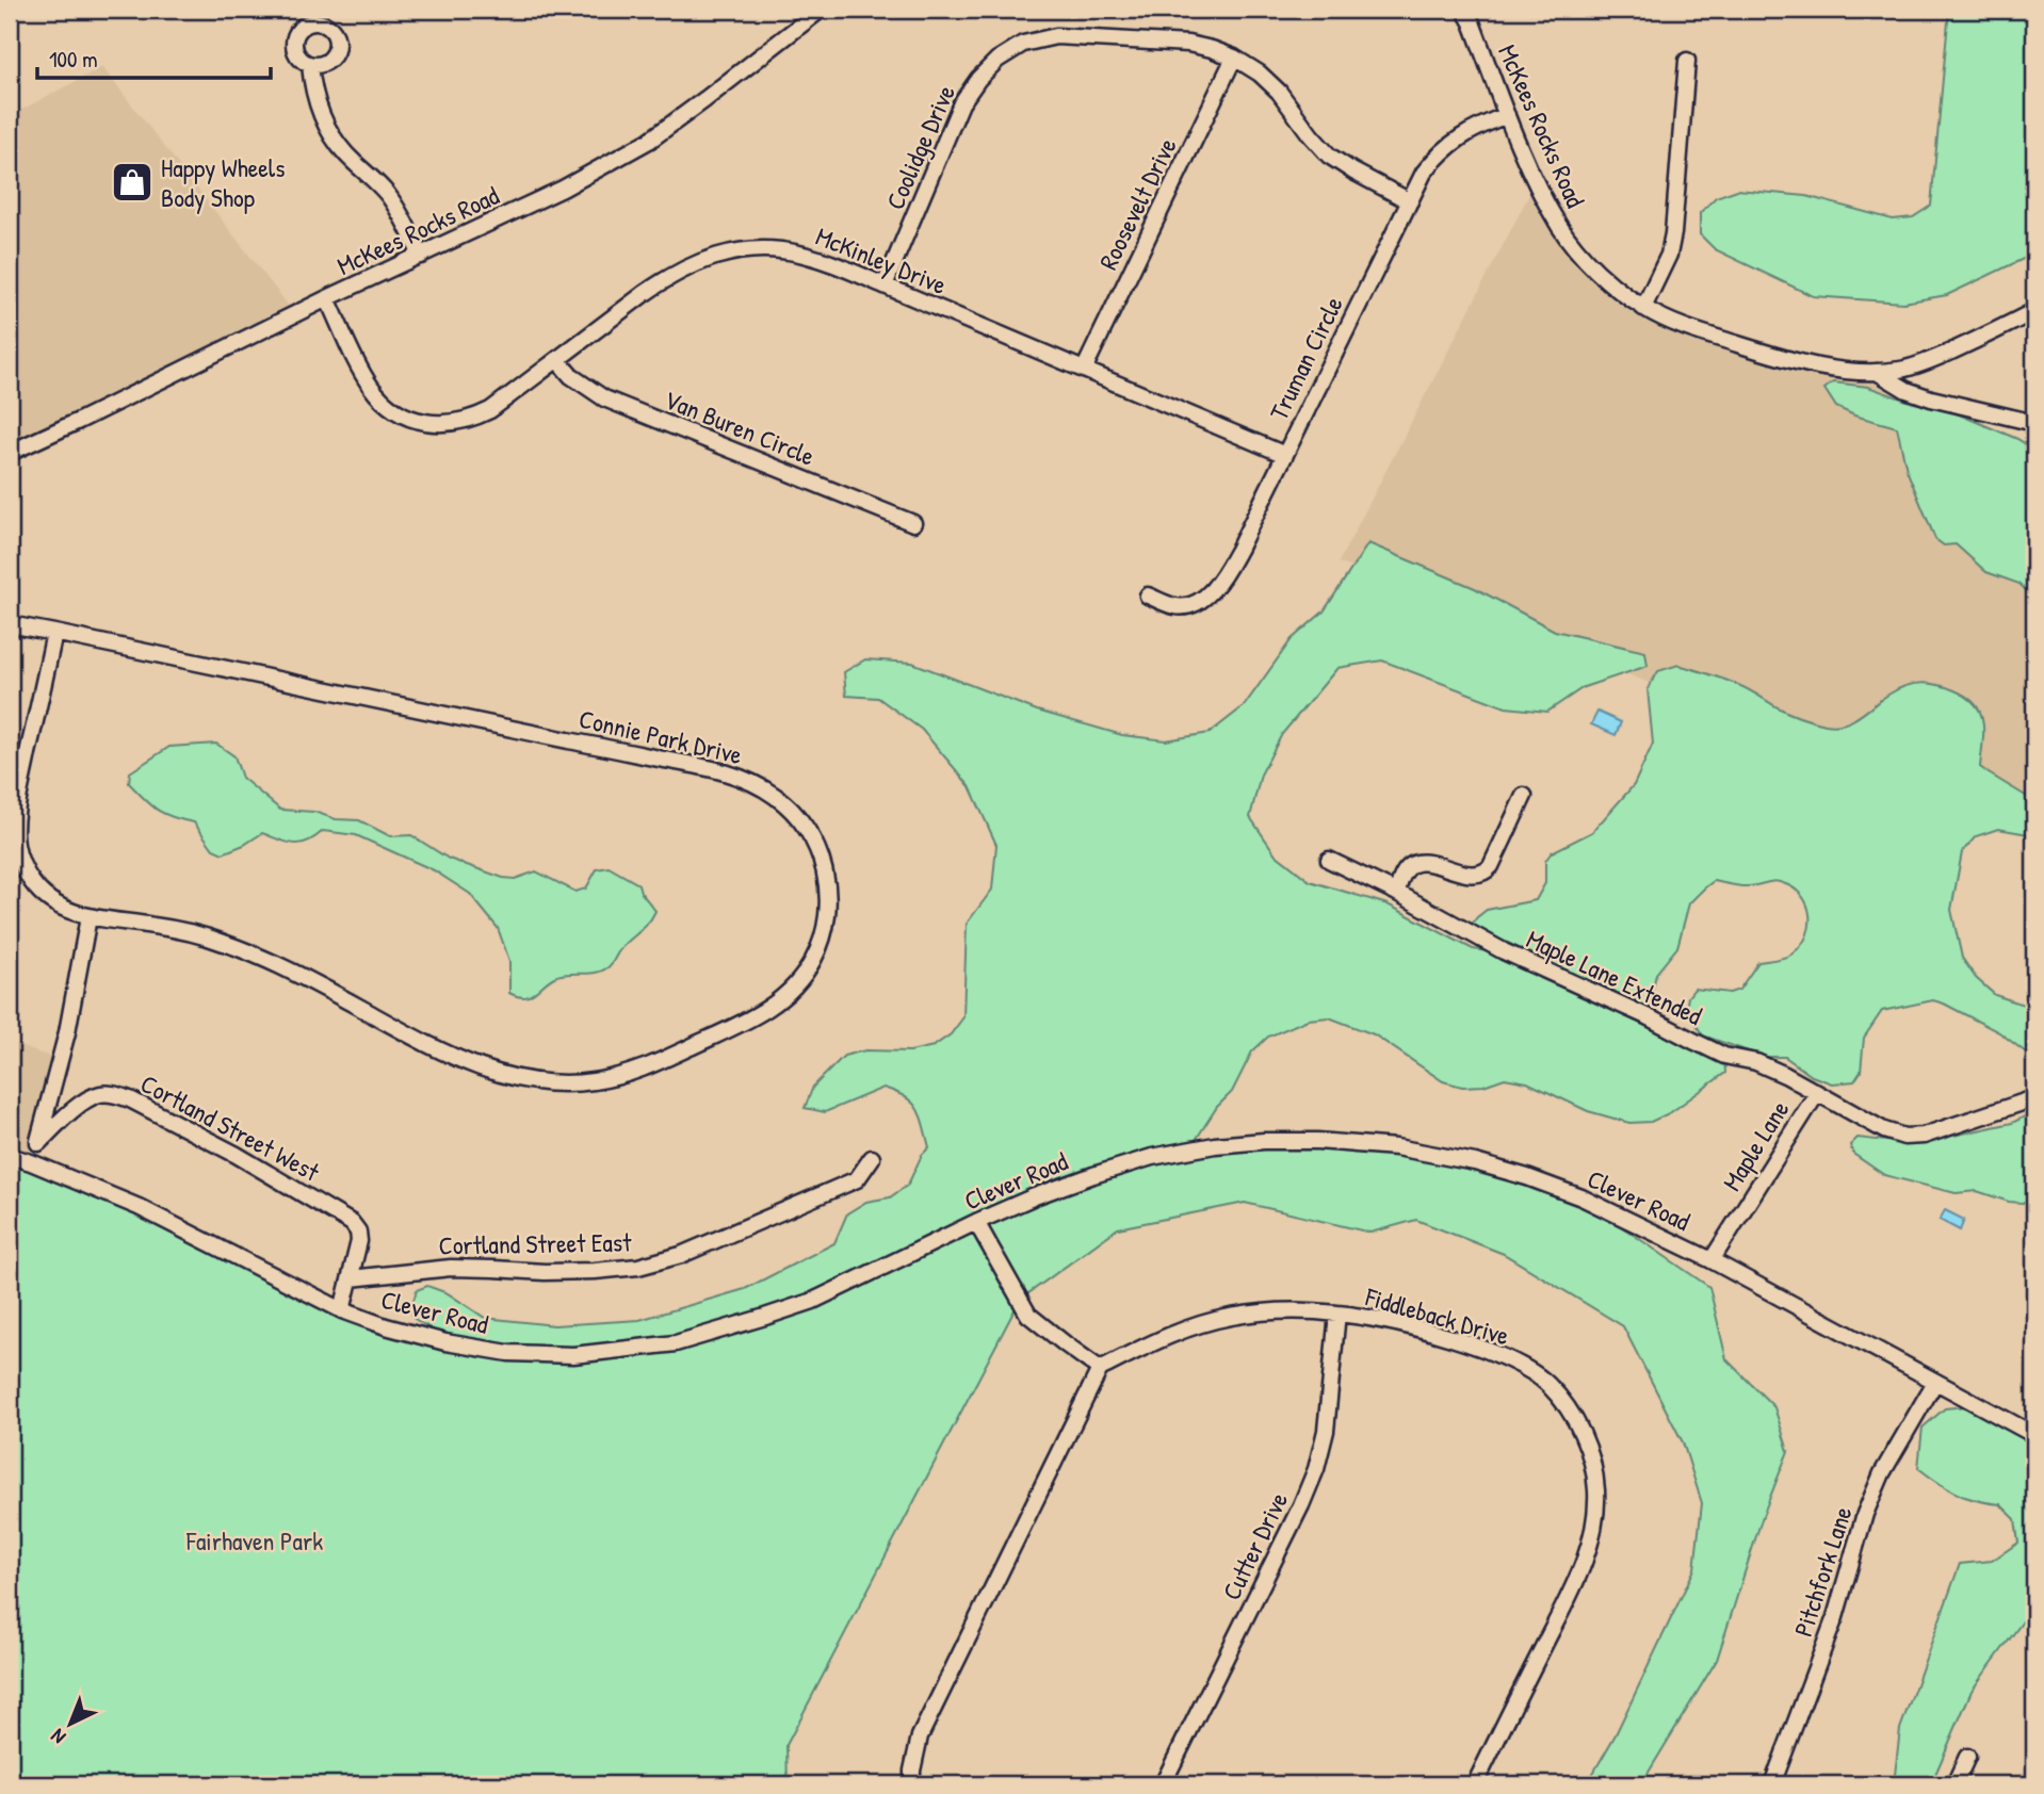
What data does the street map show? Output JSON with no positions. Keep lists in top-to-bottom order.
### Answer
{
  "streets": {
    "street": [
      "McKees Rocks Road",
      "Coolidge Drive",
      "Roosevelt Drive",
      "McKinley Drive",
      "Truman Circle",
      "Van Buren Circle",
      "Connie Park Drive",
      "Maple Lane Extended",
      "Cortland Street West",
      "Maple Lane",
      "Clever Road",
      "Cortland Street East",
      "Fiddleback Drive",
      "Cutter Drive",
      "Pitchfork Lane"
    ]
  },
  "crossings": [
    ["McKees Rocks Road", "McKinley Drive"],
    ["McKees Rocks Road", "Truman Circle"],
    ["Coolidge Drive", "Roosevelt Drive"],
    ["Coolidge Drive", "McKinley Drive"],
    ["Coolidge Drive", "Truman Circle"],
    ["Roosevelt Drive", "McKinley Drive"],
    ["McKinley Drive", "Truman Circle"],
    ["McKinley Drive", "Van Buren Circle"],
    ["Maple Lane Extended", "Maple Lane"],
    ["Cortland Street West", "Clever Road"],
    ["Cortland Street West", "Cortland Street East"],
    ["Maple Lane", "Clever Road"],
    ["Clever Road", "Pitchfork Lane"],
    ["Fiddleback Drive", "Cutter Drive"]
  ],
  "parks": ["Fairhaven Park"],
  "places": {
    "shop": ["Happy Wheels Body Shop"]
  },
  "scale_bar": "100 m",
  "north": "bottom left"
}
